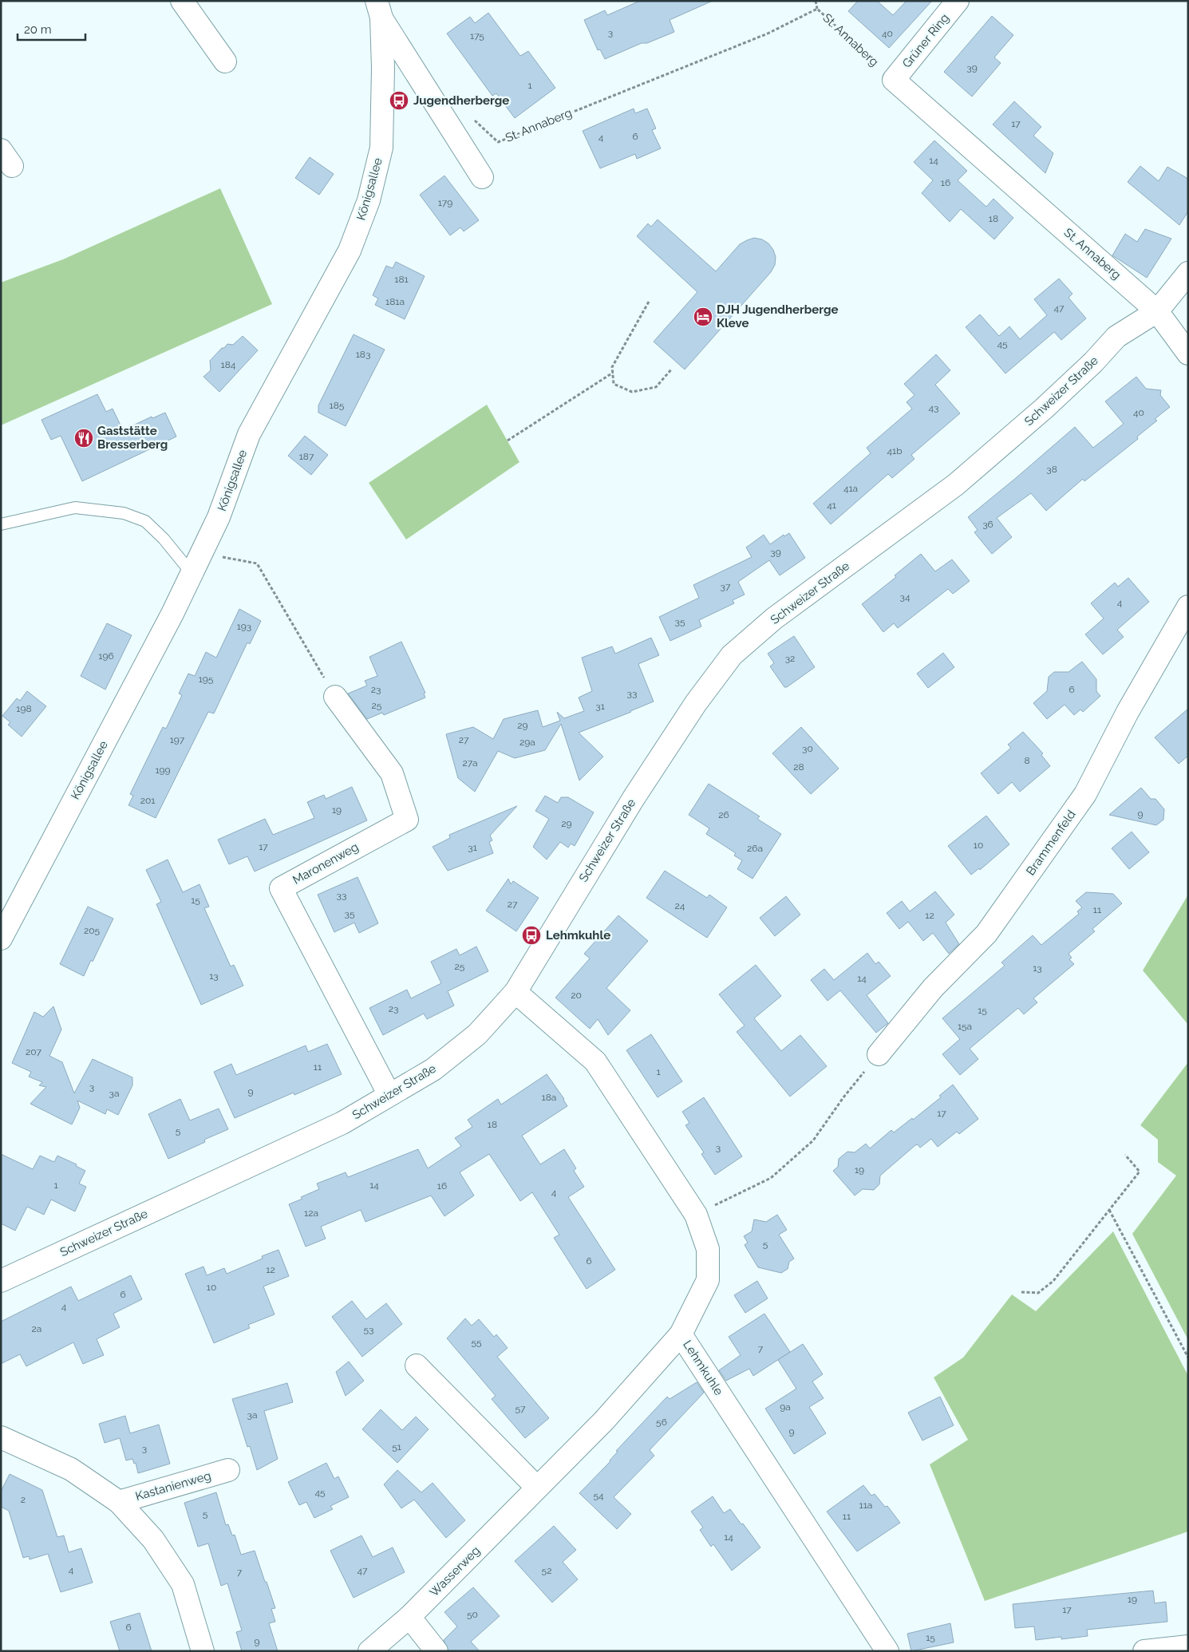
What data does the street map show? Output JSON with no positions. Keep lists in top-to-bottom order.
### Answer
{
  "streets": {
    "street": [
      "St. Annaberg",
      "Grüner Ring",
      "Königsallee",
      "Schweizer Straße",
      "Brammenfeld",
      "Maronenweg",
      "Lehmkuhle",
      "Kastanienweg",
      "Wasserweg"
    ]
  },
  "crossings": [
    ["St. Annaberg", "Grüner Ring"],
    ["St. Annaberg", "Schweizer Straße"],
    ["Schweizer Straße", "Maronenweg"],
    ["Schweizer Straße", "Lehmkuhle"],
    ["Lehmkuhle", "Wasserweg"]
  ],
  "places": {
    "bus stop": ["Jugendherberge", "Lehmkuhle"],
    "hotel": ["DJH Jugendherberge Kleve"],
    "restaurant": ["Gaststätte Bresserberg"]
  },
  "house_numbers": [
    "3",
    "40",
    "175",
    "39",
    "1",
    "17",
    "6",
    "4",
    "14",
    "16",
    "179",
    "18",
    "181",
    "181a",
    "47",
    "45",
    "183",
    "184",
    "185",
    "43",
    "40",
    "41b",
    "187",
    "38",
    "41a",
    "41",
    "36",
    "39",
    "37",
    "34",
    "4",
    "35",
    "193",
    "196",
    "32",
    "195",
    "23",
    "6",
    "33",
    "25",
    "31",
    "198",
    "29",
    "197",
    "27",
    "29a",
    "30",
    "8",
    "27a",
    "28",
    "199",
    "201",
    "19",
    "9",
    "26",
    "29",
    "10",
    "17",
    "31",
    "26a",
    "33",
    "15",
    "27",
    "24",
    "11",
    "35",
    "12",
    "205",
    "25",
    "13",
    "13",
    "14",
    "20",
    "23",
    "15",
    "15a",
    "207",
    "11",
    "1",
    "3",
    "9",
    "3a",
    "18a",
    "17",
    "18",
    "5",
    "3",
    "19",
    "1",
    "14",
    "16",
    "4",
    "12a",
    "5",
    "6",
    "12",
    "10",
    "6",
    "4",
    "2a",
    "53",
    "55",
    "7",
    "9a",
    "57",
    "3a",
    "56",
    "9",
    "51",
    "3",
    "45",
    "54",
    "2",
    "11a",
    "5",
    "11",
    "14",
    "4",
    "47",
    "52",
    "7",
    "19",
    "17",
    "50",
    "6",
    "15",
    "9"
  ],
  "scale_bar": "20 m"
}
